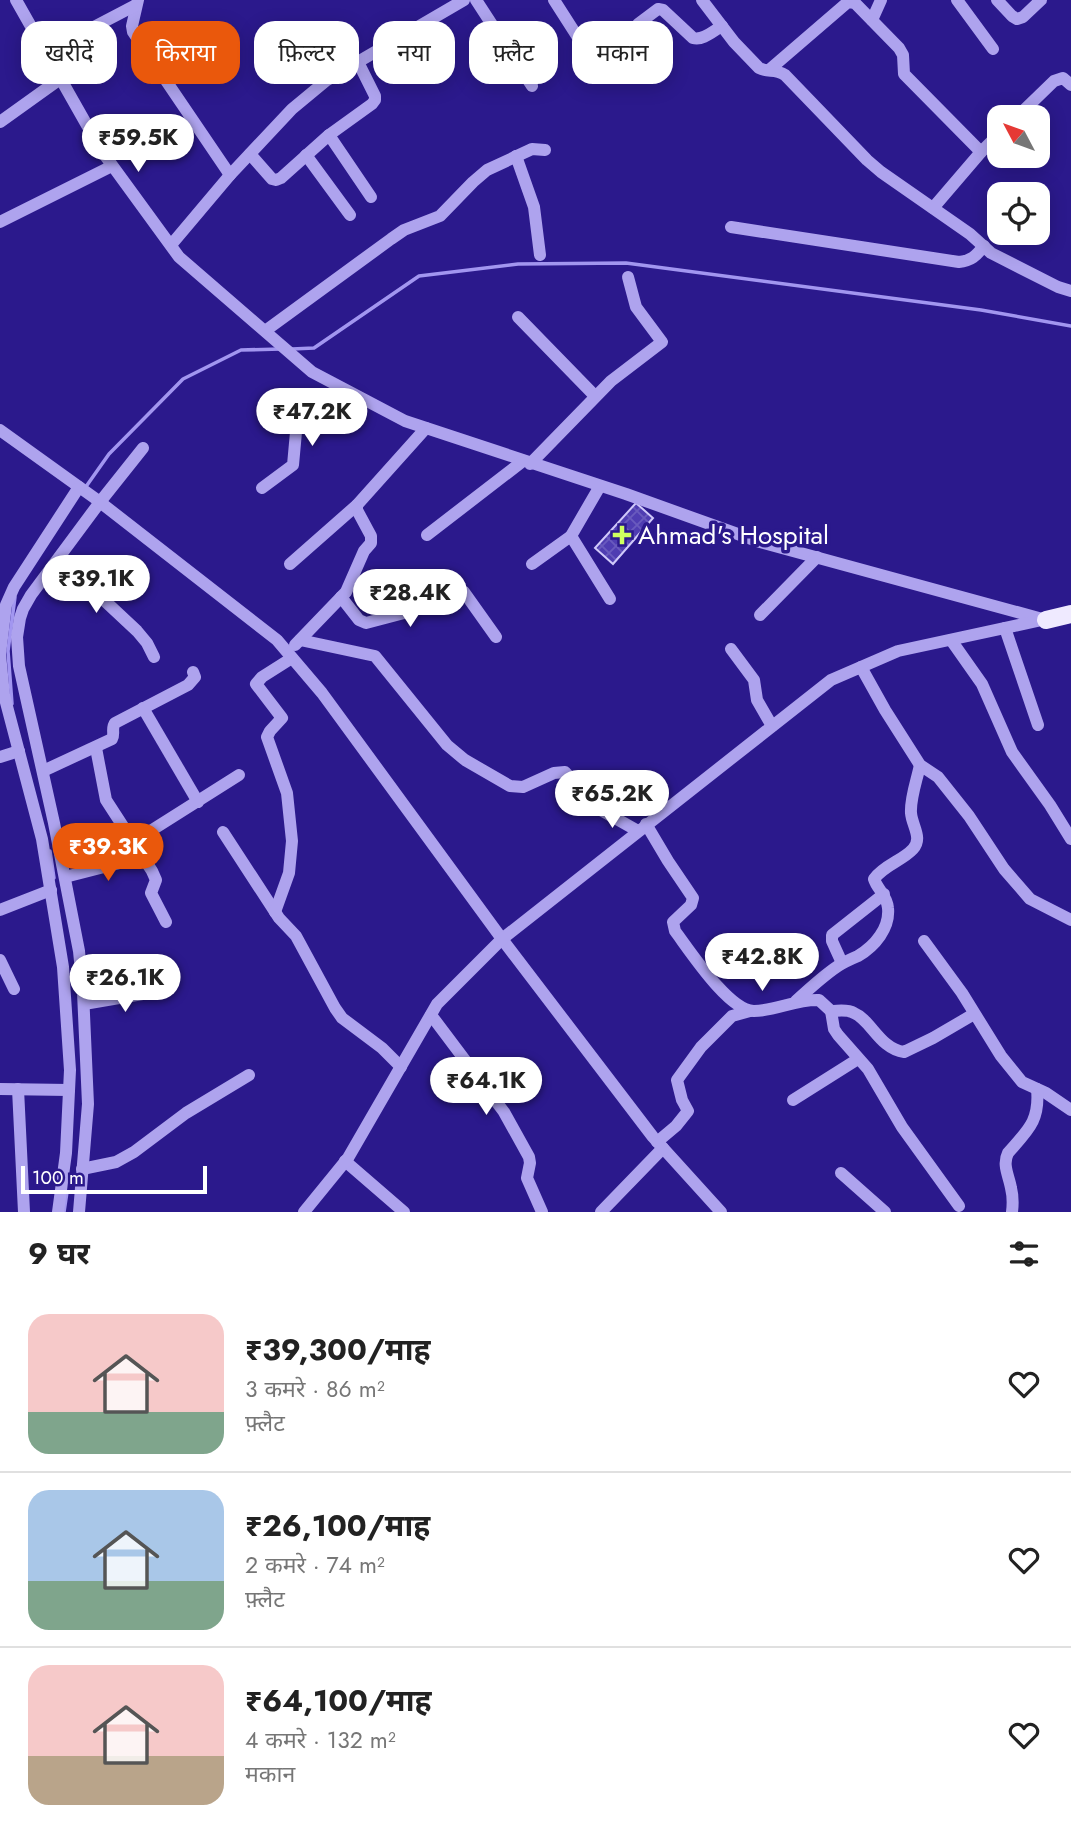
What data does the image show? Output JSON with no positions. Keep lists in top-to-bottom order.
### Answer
{
  "places": {
    "health": ["Ahmad's Hospital"]
  },
  "scale_bar": "100 m",
  "north": "top left",
  "page": {
    "chip": [
      "खरीदें",
      "किराया",
      "फ़िल्टर",
      "नया",
      "फ़्लैट",
      "मकान"
    ],
    "price": [
      "₹59.5K",
      "₹47.2K",
      "₹39.1K",
      "₹28.4K",
      "₹65.2K",
      "₹39.3K",
      "₹42.8K",
      "₹26.1K",
      "₹64.1K"
    ],
    "scale": "100 m",
    "heading": "9 घर",
    "list": [
      {
        "name": "₹39,300/माह",
        "note": "3 कमरे · 86 m² · फ़्लैट"
      },
      {
        "name": "₹26,100/माह",
        "note": "2 कमरे · 74 m² · फ़्लैट"
      },
      {
        "name": "₹64,100/माह",
        "note": "4 कमरे · 132 m² · मकान"
      }
    ]
  }
}
